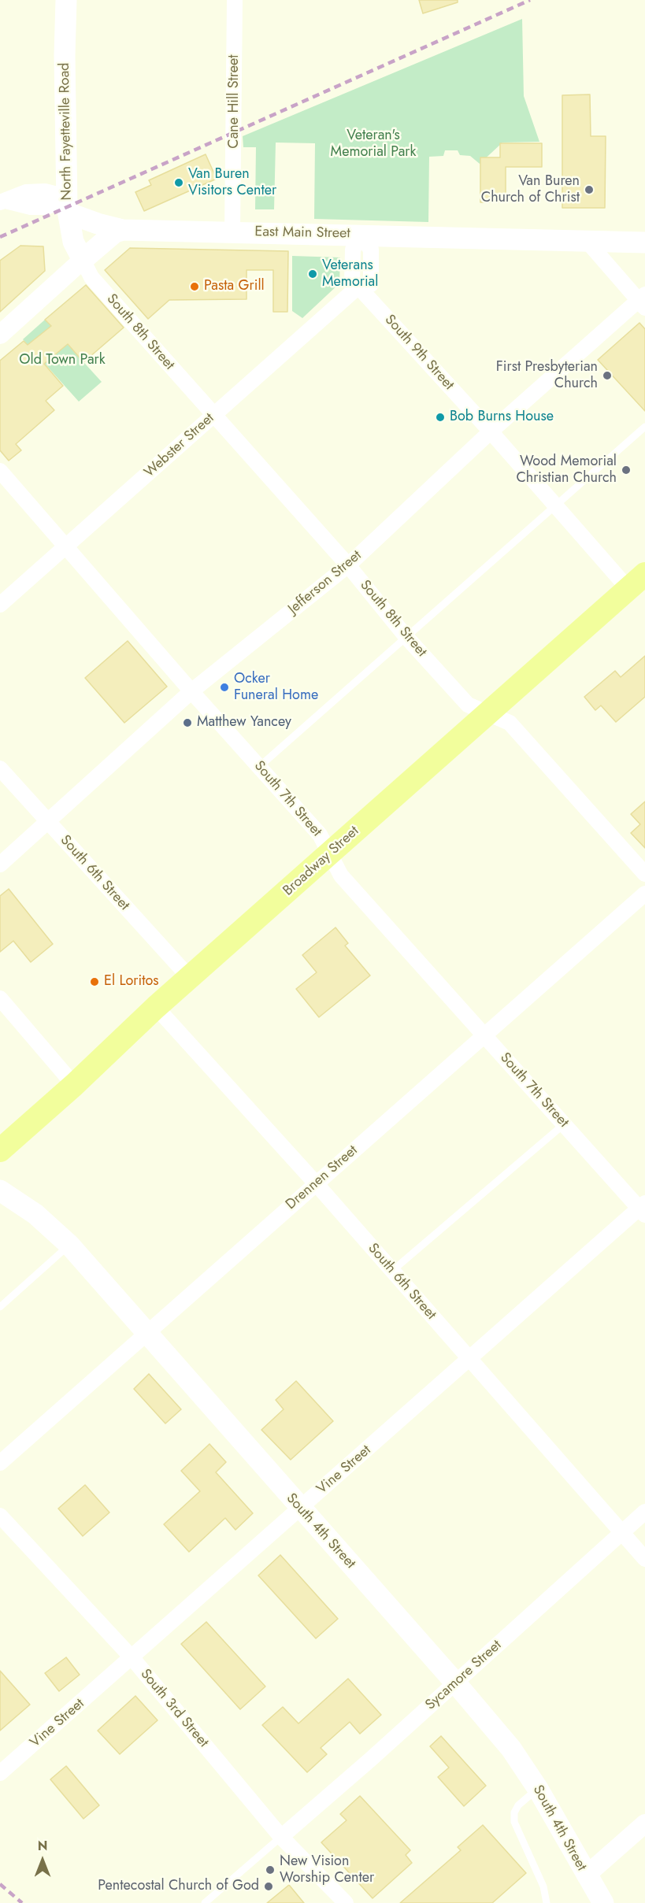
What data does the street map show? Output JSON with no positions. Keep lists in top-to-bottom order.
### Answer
{
  "streets": {
    "main road": [
      "North Fayetteville Road",
      "East Main Street",
      "Broadway Street",
      "South 4th Street"
    ],
    "street": [
      "Cane Hill Street",
      "South 8th Street",
      "South 9th Street",
      "Webster Street",
      "Jefferson Street",
      "South 7th Street",
      "South 6th Street",
      "Drennen Street",
      "Vine Street",
      "Sycamore Street",
      "South 3rd Street"
    ]
  },
  "crossings": [
    ["Cane Hill Street", "East Main Street"],
    ["North Fayetteville Road", "East Main Street"],
    ["North Fayetteville Road", "South 8th Street"],
    ["South 8th Street", "Webster Street"],
    ["South 8th Street", "Jefferson Street"],
    ["South 8th Street", "Broadway Street"],
    ["South 9th Street", "Webster Street"],
    ["South 9th Street", "Jefferson Street"],
    ["South 9th Street", "Broadway Street"],
    ["Webster Street", "South 7th Street"],
    ["Jefferson Street", "South 7th Street"],
    ["Jefferson Street", "South 6th Street"],
    ["South 7th Street", "Broadway Street"],
    ["South 7th Street", "Drennen Street"],
    ["South 7th Street", "Vine Street"],
    ["Broadway Street", "South 6th Street"],
    ["South 6th Street", "Drennen Street"],
    ["South 6th Street", "Vine Street"],
    ["South 6th Street", "Sycamore Street"],
    ["Drennen Street", "South 4th Street"],
    ["Vine Street", "South 4th Street"],
    ["Vine Street", "South 3rd Street"],
    ["South 4th Street", "Sycamore Street"],
    ["Sycamore Street", "South 3rd Street"]
  ],
  "parks": ["Veteran's Memorial Park", "Old Town Park"],
  "places": [
    "Van Buren Visitors Center",
    "Van Buren Church of Christ",
    "Veterans Memorial",
    "Pasta Grill",
    "First Presbyterian Church",
    "Bob Burns House",
    "Wood Memorial Christian Church",
    "Ocker Funeral Home",
    "Matthew Yancey",
    "El Loritos",
    "New Vision Worship Center",
    "Pentecostal Church of God"
  ],
  "north": "top"
}
